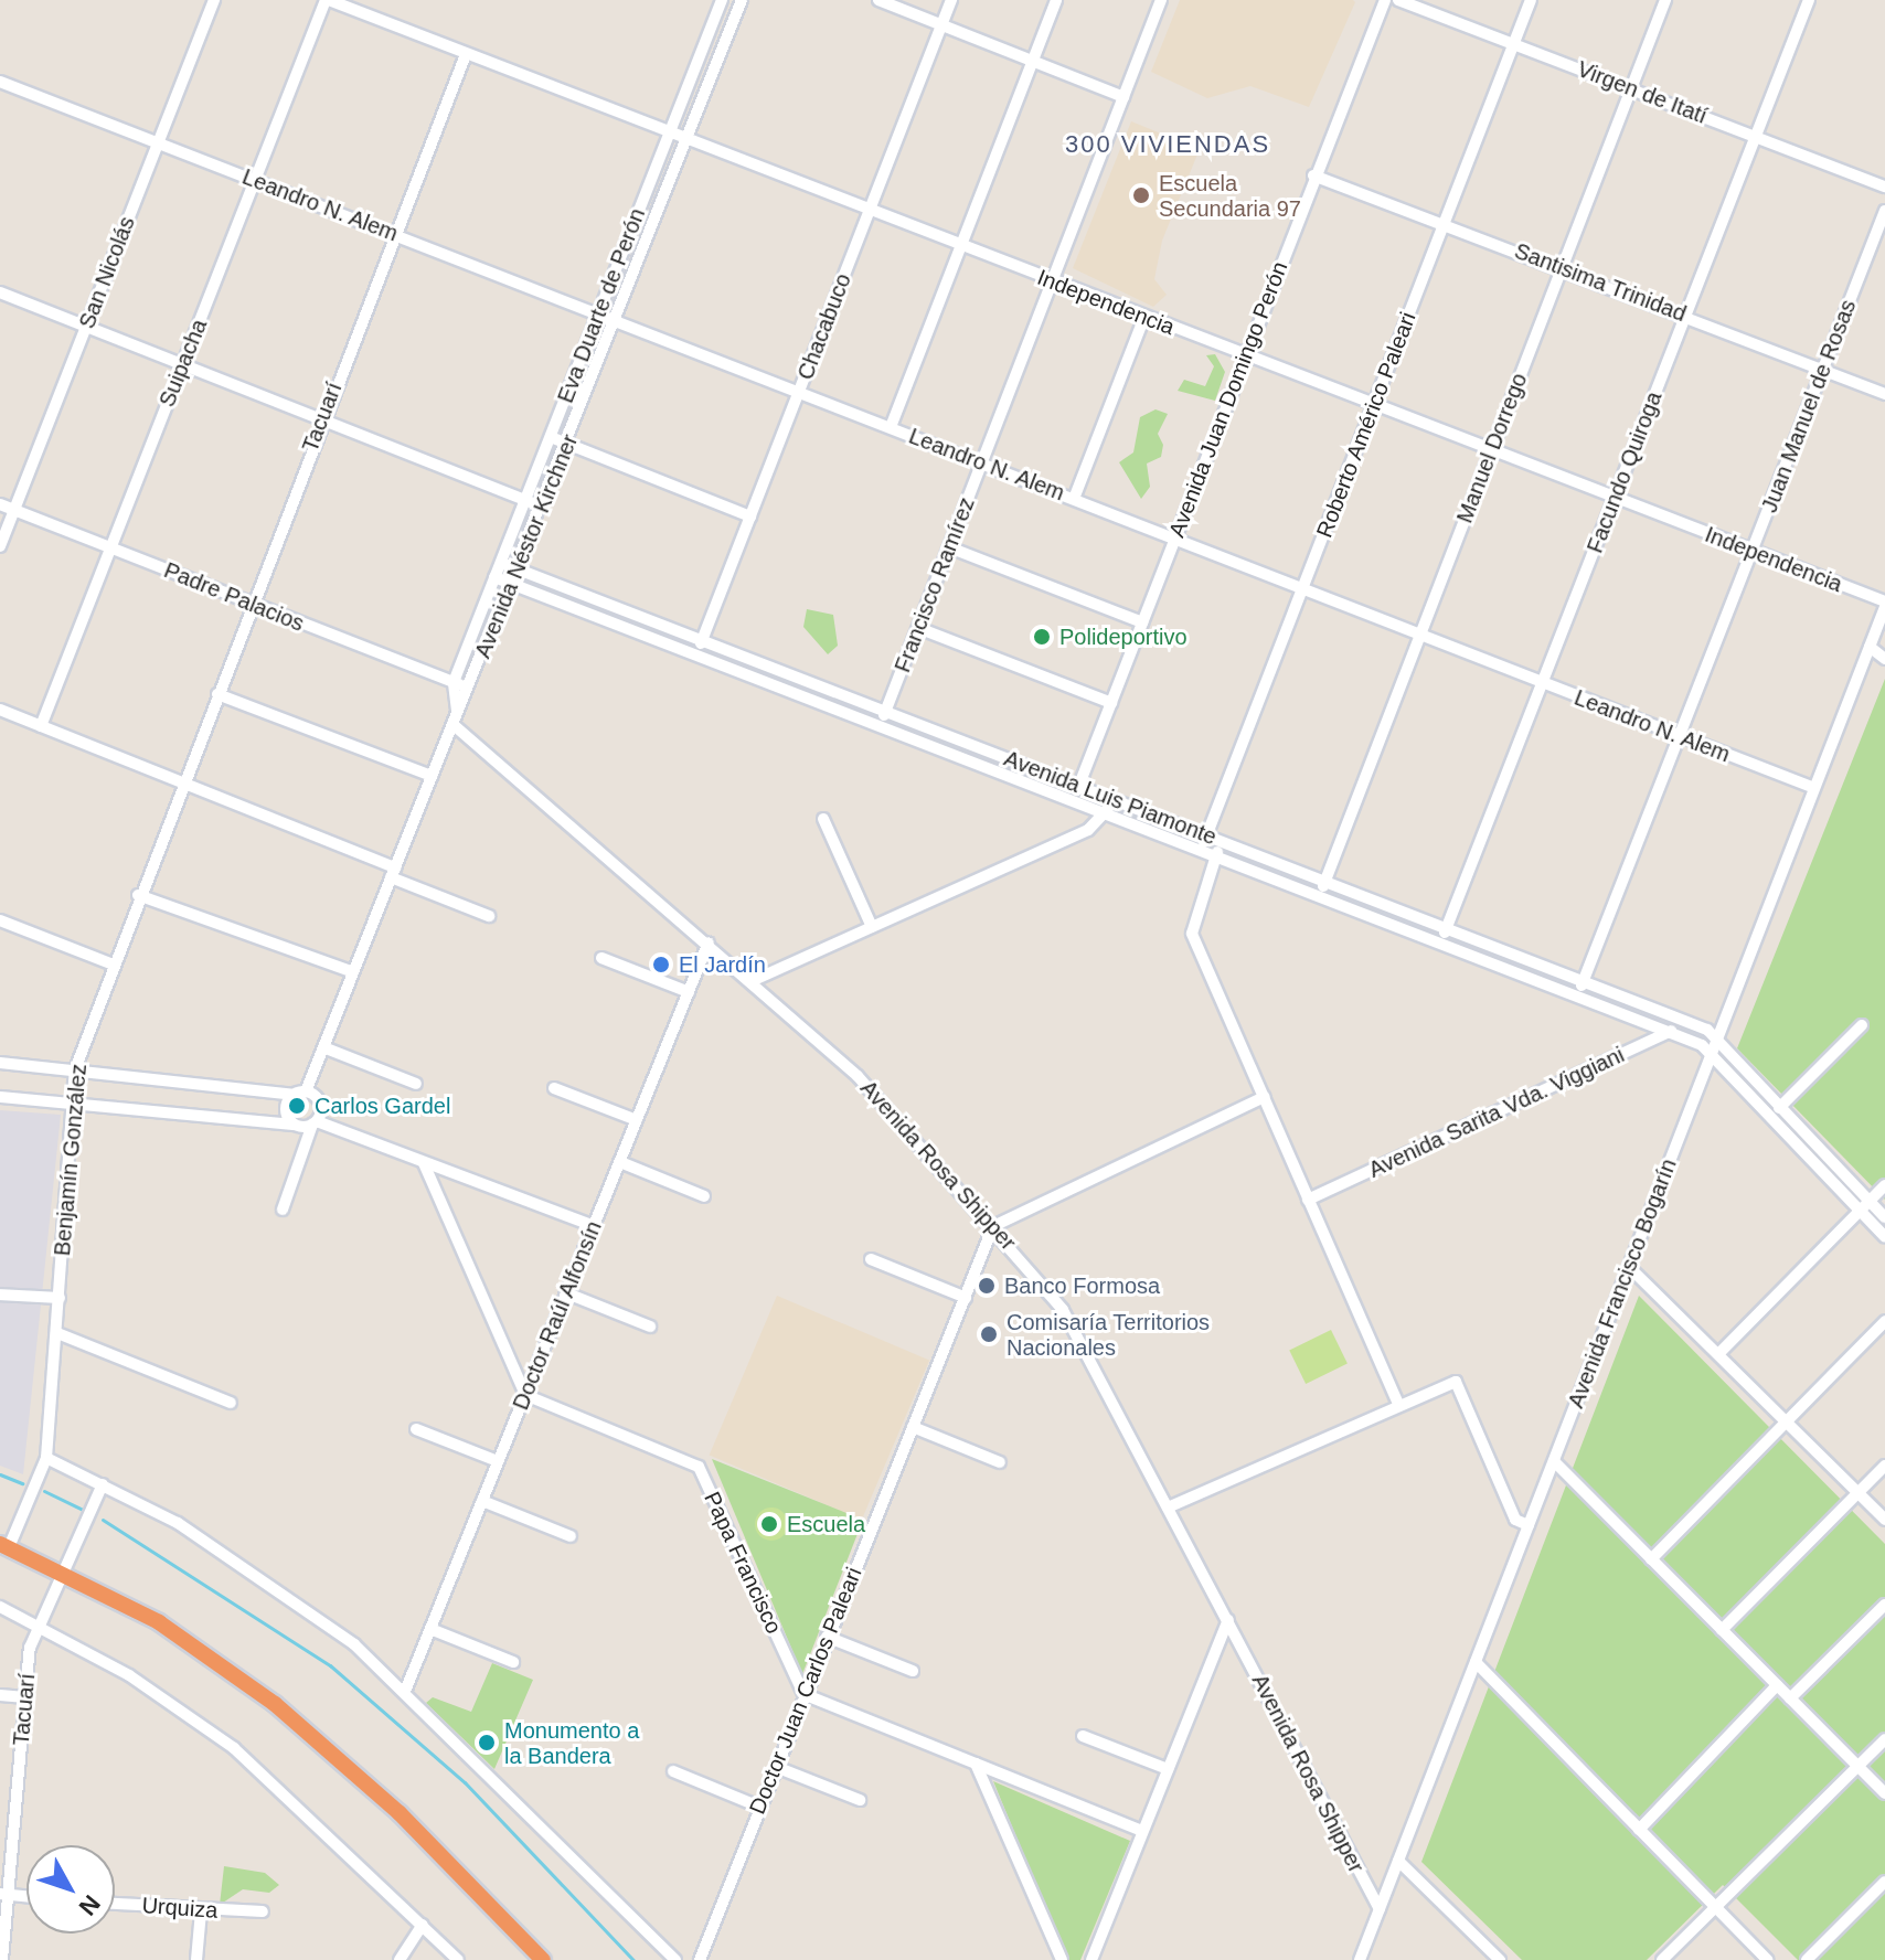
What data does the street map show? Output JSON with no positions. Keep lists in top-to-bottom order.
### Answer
{
  "streets": {
    "street": [
      "Virgen de Itatí",
      "Leandro N. Alem",
      "San Nicolás",
      "Santisima Trinidad",
      "Independencia",
      "Eva Duarte de Perón",
      "Chacabuco",
      "Suipacha",
      "Avenida Juan Domingo Perón",
      "Juan Manuel de Rosas",
      "Tacuarí",
      "Roberto Américo Paleari",
      "Manuel Dorrego",
      "Facundo Quiroga",
      "Avenida Néstor Kirchner",
      "Francisco Ramírez",
      "Padre Palacios",
      "Avenida Luis Piamonte",
      "Avenida Sarita Vda. Viggiani",
      "Benjamín González",
      "Avenida Rosa Shipper",
      "Avenida Francisco Bogarín",
      "Doctor Raúl Alfonsín",
      "Papa Francisco",
      "Doctor Juan Carlos Paleari",
      "Urquiza"
    ]
  },
  "crossings": [
    ["Virgen de Itatí", "Roberto Américo Paleari"],
    ["Virgen de Itatí", "Manuel Dorrego"],
    ["Virgen de Itatí", "Facundo Quiroga"],
    ["Leandro N. Alem", "San Nicolás"],
    ["Leandro N. Alem", "Eva Duarte de Perón"],
    ["Leandro N. Alem", "Chacabuco"],
    ["Leandro N. Alem", "Suipacha"],
    ["Leandro N. Alem", "Avenida Juan Domingo Perón"],
    ["Leandro N. Alem", "Juan Manuel de Rosas"],
    ["Leandro N. Alem", "Tacuarí"],
    ["Leandro N. Alem", "Roberto Américo Paleari"],
    ["Leandro N. Alem", "Manuel Dorrego"],
    ["Leandro N. Alem", "Facundo Quiroga"],
    ["Leandro N. Alem", "Avenida Néstor Kirchner"],
    ["Leandro N. Alem", "Francisco Ramírez"],
    ["Leandro N. Alem", "Avenida Francisco Bogarín"],
    ["San Nicolás", "Padre Palacios"],
    ["Santisima Trinidad", "Avenida Juan Domingo Perón"],
    ["Santisima Trinidad", "Juan Manuel de Rosas"],
    ["Santisima Trinidad", "Roberto Américo Paleari"],
    ["Santisima Trinidad", "Manuel Dorrego"],
    ["Santisima Trinidad", "Facundo Quiroga"],
    ["Independencia", "Eva Duarte de Perón"],
    ["Independencia", "Chacabuco"],
    ["Independencia", "Suipacha"],
    ["Independencia", "Avenida Juan Domingo Perón"],
    ["Independencia", "Juan Manuel de Rosas"],
    ["Independencia", "Tacuarí"],
    ["Independencia", "Roberto Américo Paleari"],
    ["Independencia", "Manuel Dorrego"],
    ["Independencia", "Facundo Quiroga"],
    ["Independencia", "Avenida Néstor Kirchner"],
    ["Independencia", "Francisco Ramírez"],
    ["Independencia", "Avenida Francisco Bogarín"],
    ["Eva Duarte de Perón", "Avenida Néstor Kirchner"],
    ["Eva Duarte de Perón", "Padre Palacios"],
    ["Eva Duarte de Perón", "Avenida Luis Piamonte"],
    ["Chacabuco", "Avenida Luis Piamonte"],
    ["Suipacha", "Padre Palacios"],
    ["Avenida Juan Domingo Perón", "Avenida Luis Piamonte"],
    ["Juan Manuel de Rosas", "Avenida Luis Piamonte"],
    ["Tacuarí", "Padre Palacios"],
    ["Tacuarí", "Benjamín González"],
    ["Roberto Américo Paleari", "Avenida Luis Piamonte"],
    ["Manuel Dorrego", "Avenida Luis Piamonte"],
    ["Facundo Quiroga", "Avenida Luis Piamonte"],
    ["Avenida Néstor Kirchner", "Padre Palacios"],
    ["Avenida Néstor Kirchner", "Avenida Luis Piamonte"],
    ["Avenida Néstor Kirchner", "Avenida Rosa Shipper"],
    ["Francisco Ramírez", "Avenida Luis Piamonte"],
    ["Avenida Luis Piamonte", "Avenida Sarita Vda. Viggiani"],
    ["Avenida Luis Piamonte", "Avenida Francisco Bogarín"],
    ["Avenida Rosa Shipper", "Avenida Francisco Bogarín"],
    ["Avenida Rosa Shipper", "Doctor Raúl Alfonsín"],
    ["Avenida Rosa Shipper", "Doctor Juan Carlos Paleari"],
    ["Doctor Raúl Alfonsín", "Papa Francisco"],
    ["Papa Francisco", "Doctor Juan Carlos Paleari"]
  ],
  "districts": ["300 VIVIENDAS"],
  "places": [
    "Escuela Secundaria 97",
    "Polideportivo",
    "El Jardín",
    "Carlos Gardel",
    "Banco Formosa",
    "Comisaría Territorios Nacionales",
    "Escuela",
    "Monumento a la Bandera"
  ],
  "north": "bottom right"
}
